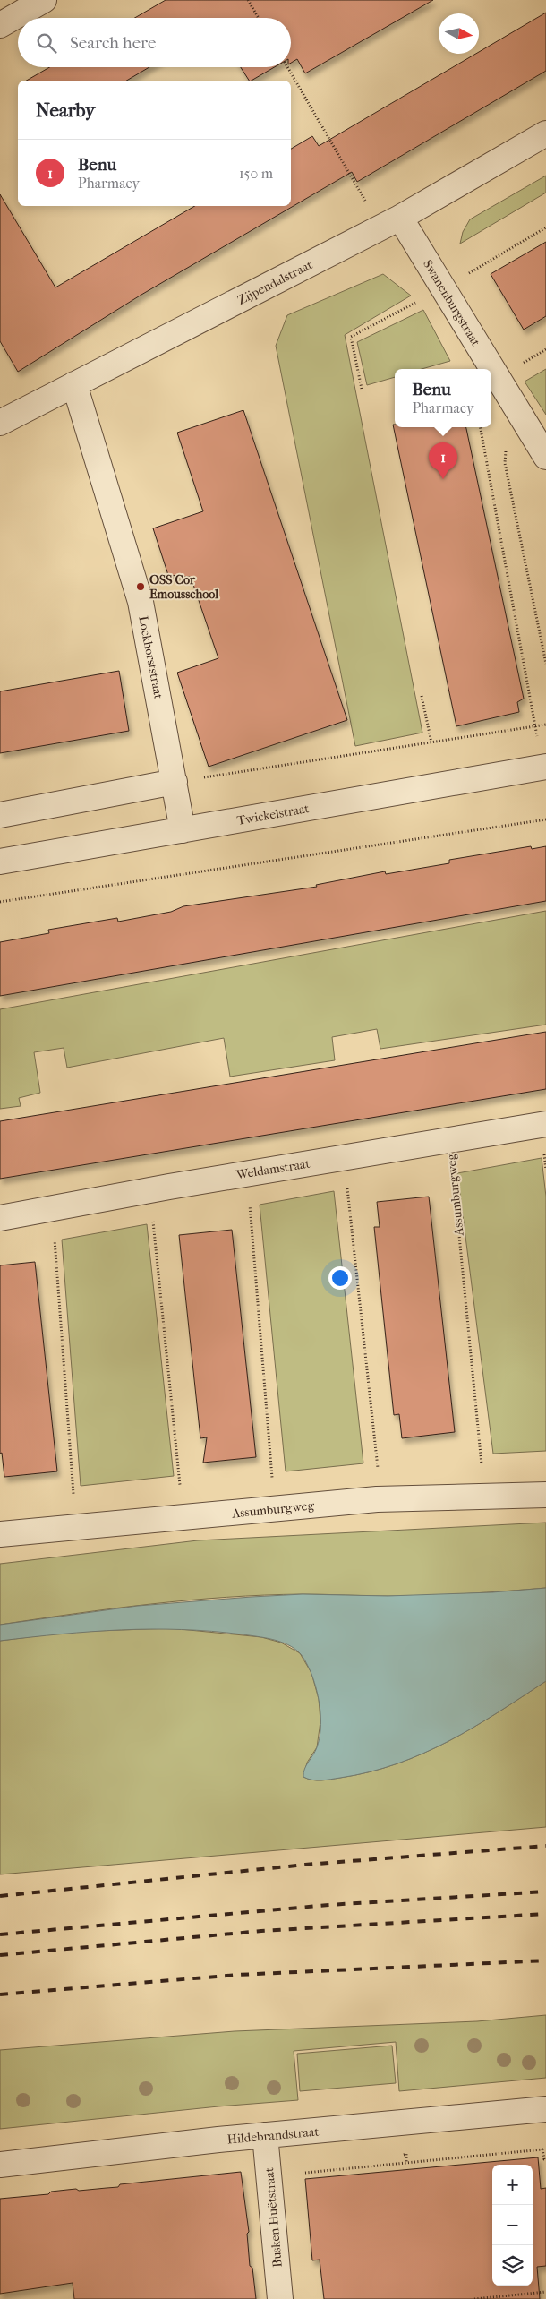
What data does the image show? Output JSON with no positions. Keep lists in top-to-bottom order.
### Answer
{
  "streets": {
    "street": [
      "Zijpendalstraat",
      "Swanenburgstraat",
      "Lockhorststraat",
      "Twickelstraat",
      "Weldamstraat",
      "Assumburgweg",
      "Hildebrandstraat",
      "Busken Huëtstraat"
    ]
  },
  "crossings": [
    ["Zijpendalstraat", "Swanenburgstraat"],
    ["Zijpendalstraat", "Lockhorststraat"],
    ["Lockhorststraat", "Twickelstraat"],
    ["Weldamstraat", "Assumburgweg"],
    ["Hildebrandstraat", "Busken Huëtstraat"]
  ],
  "places": ["OSS Cor Emousschool"],
  "north": "right",
  "page": {
    "search": "Search here",
    "heading": "Nearby",
    "list": [
      {
        "mark": "1",
        "name": "Benu",
        "note": "Pharmacy",
        "value": "150 m"
      }
    ],
    "popup": ["Benu", "Pharmacy"],
    "pins": "1",
    "map_buttons": ["+", "−"]
  }
}
